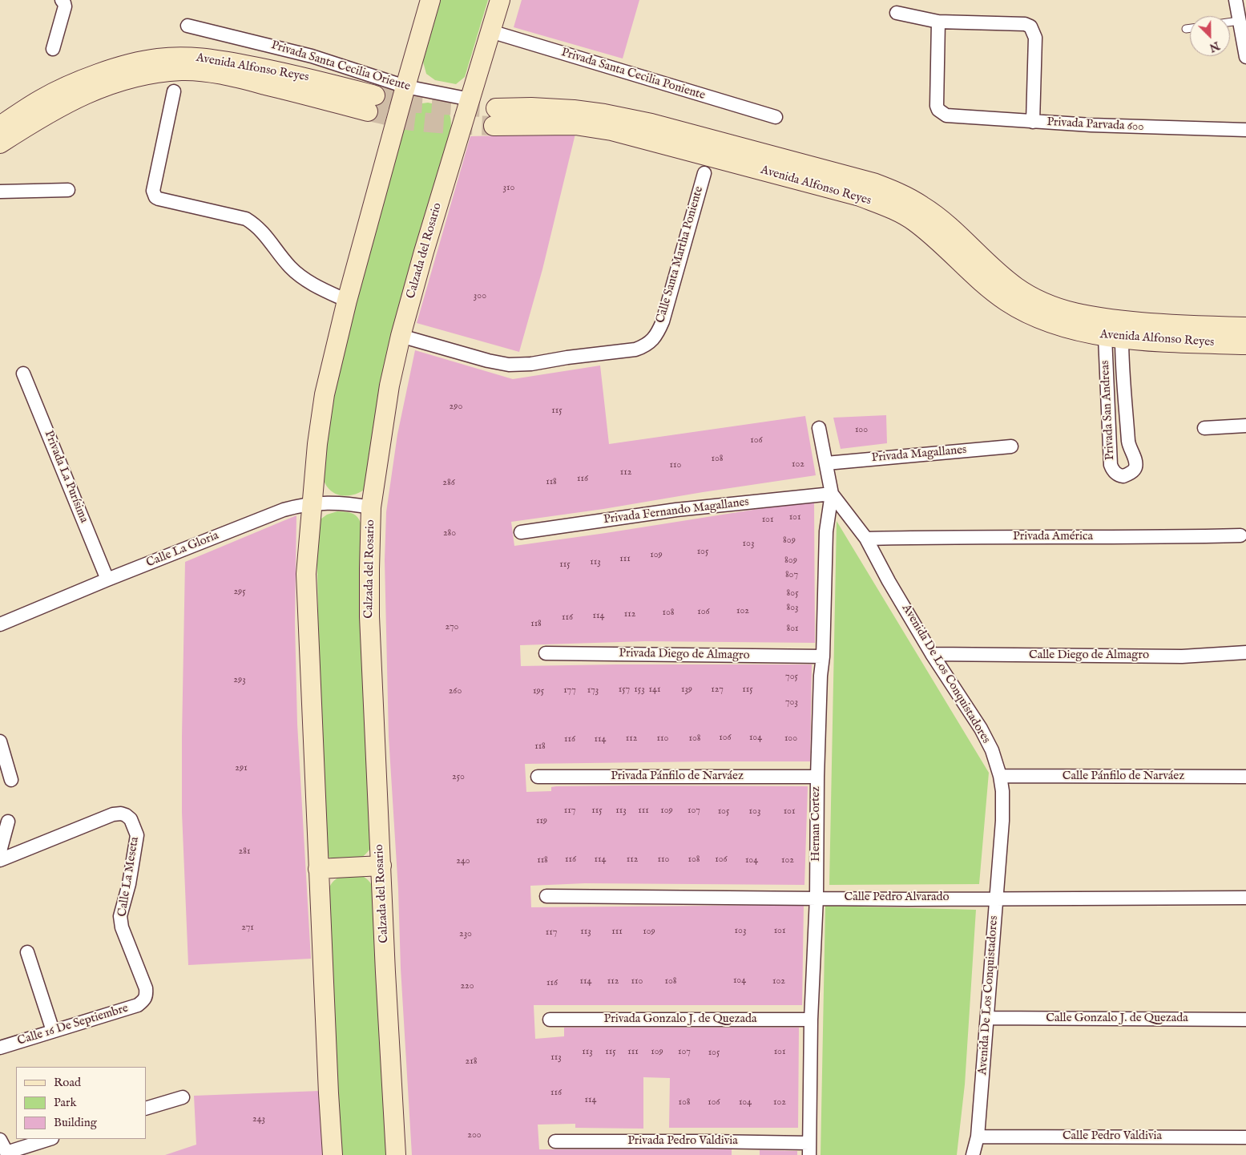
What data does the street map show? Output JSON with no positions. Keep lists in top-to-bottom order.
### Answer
{
  "streets": {
    "street": [
      "Privada Santa Cecilia Oriente",
      "Avenida Alfonso Reyes",
      "Privada Santa Cecilia Poniente",
      "Privada Parvada 600",
      "Calzada del Rosario",
      "Calle Santa Martha Poniente",
      "Privada San Andreas",
      "Privada Magallanes",
      "Privada La Purísima",
      "Privada Fernando Magallanes",
      "Privada América",
      "Calle La Gloria",
      "Privada Diego de Almagro",
      "Calle Diego de Almagro",
      "Avenida De Los Conquistadores",
      "Privada Pánfilo de Narváez",
      "Calle Pánfilo de Narváez",
      "Hernan Cortez",
      "Calle La Meseta",
      "Calle Pedro Alvarado",
      "Calle Gonzalo J. de Quezada",
      "Privada Gonzalo J. de Quezada",
      "Calle 16 De Septiembre",
      "Calle Pedro Valdivia",
      "Privada Pedro Valdivia"
    ]
  },
  "crossings": [
    ["Privada Santa Cecilia Oriente", "Calzada del Rosario"],
    ["Avenida Alfonso Reyes", "Privada San Andreas"],
    ["Privada Santa Cecilia Poniente", "Calzada del Rosario"],
    ["Calzada del Rosario", "Calle Santa Martha Poniente"],
    ["Calzada del Rosario", "Calle La Gloria"],
    ["Privada Magallanes", "Avenida De Los Conquistadores"],
    ["Privada La Purísima", "Calle La Gloria"],
    ["Privada Fernando Magallanes", "Avenida De Los Conquistadores"],
    ["Privada Fernando Magallanes", "Hernan Cortez"],
    ["Privada América", "Avenida De Los Conquistadores"],
    ["Privada Diego de Almagro", "Hernan Cortez"],
    ["Calle Diego de Almagro", "Avenida De Los Conquistadores"],
    ["Avenida De Los Conquistadores", "Calle Pánfilo de Narváez"],
    ["Avenida De Los Conquistadores", "Hernan Cortez"],
    ["Avenida De Los Conquistadores", "Calle Pedro Alvarado"],
    ["Avenida De Los Conquistadores", "Calle Gonzalo J. de Quezada"],
    ["Avenida De Los Conquistadores", "Calle Pedro Valdivia"],
    ["Privada Pánfilo de Narváez", "Hernan Cortez"],
    ["Hernan Cortez", "Calle Pedro Alvarado"],
    ["Hernan Cortez", "Privada Gonzalo J. de Quezada"],
    ["Hernan Cortez", "Privada Pedro Valdivia"],
    ["Calle La Meseta", "Calle 16 De Septiembre"]
  ],
  "house_numbers": [
    "310",
    "300",
    "290",
    "115",
    "100",
    "106",
    "108",
    "102",
    "110",
    "112",
    "116",
    "118",
    "286",
    "101",
    "101",
    "280",
    "809",
    "103",
    "105",
    "109",
    "111",
    "809",
    "113",
    "115",
    "807",
    "295",
    "805",
    "803",
    "102",
    "106",
    "108",
    "112",
    "114",
    "116",
    "118",
    "270",
    "801",
    "705",
    "293",
    "157",
    "153",
    "141",
    "139",
    "127",
    "115",
    "177",
    "173",
    "260",
    "195",
    "703",
    "106",
    "104",
    "112",
    "110",
    "108",
    "100",
    "116",
    "114",
    "118",
    "291",
    "250",
    "117",
    "115",
    "113",
    "111",
    "109",
    "107",
    "105",
    "103",
    "101",
    "119",
    "281",
    "116",
    "114",
    "112",
    "110",
    "108",
    "106",
    "118",
    "104",
    "102",
    "240",
    "271",
    "103",
    "101",
    "113",
    "111",
    "109",
    "117",
    "230",
    "104",
    "114",
    "112",
    "110",
    "108",
    "102",
    "116",
    "220",
    "113",
    "115",
    "111",
    "109",
    "107",
    "101",
    "105",
    "113",
    "218",
    "116",
    "114",
    "108",
    "106",
    "104",
    "102",
    "243",
    "200"
  ],
  "legend": ["Road", "Park", "Building"],
  "north": "bottom right"
}
